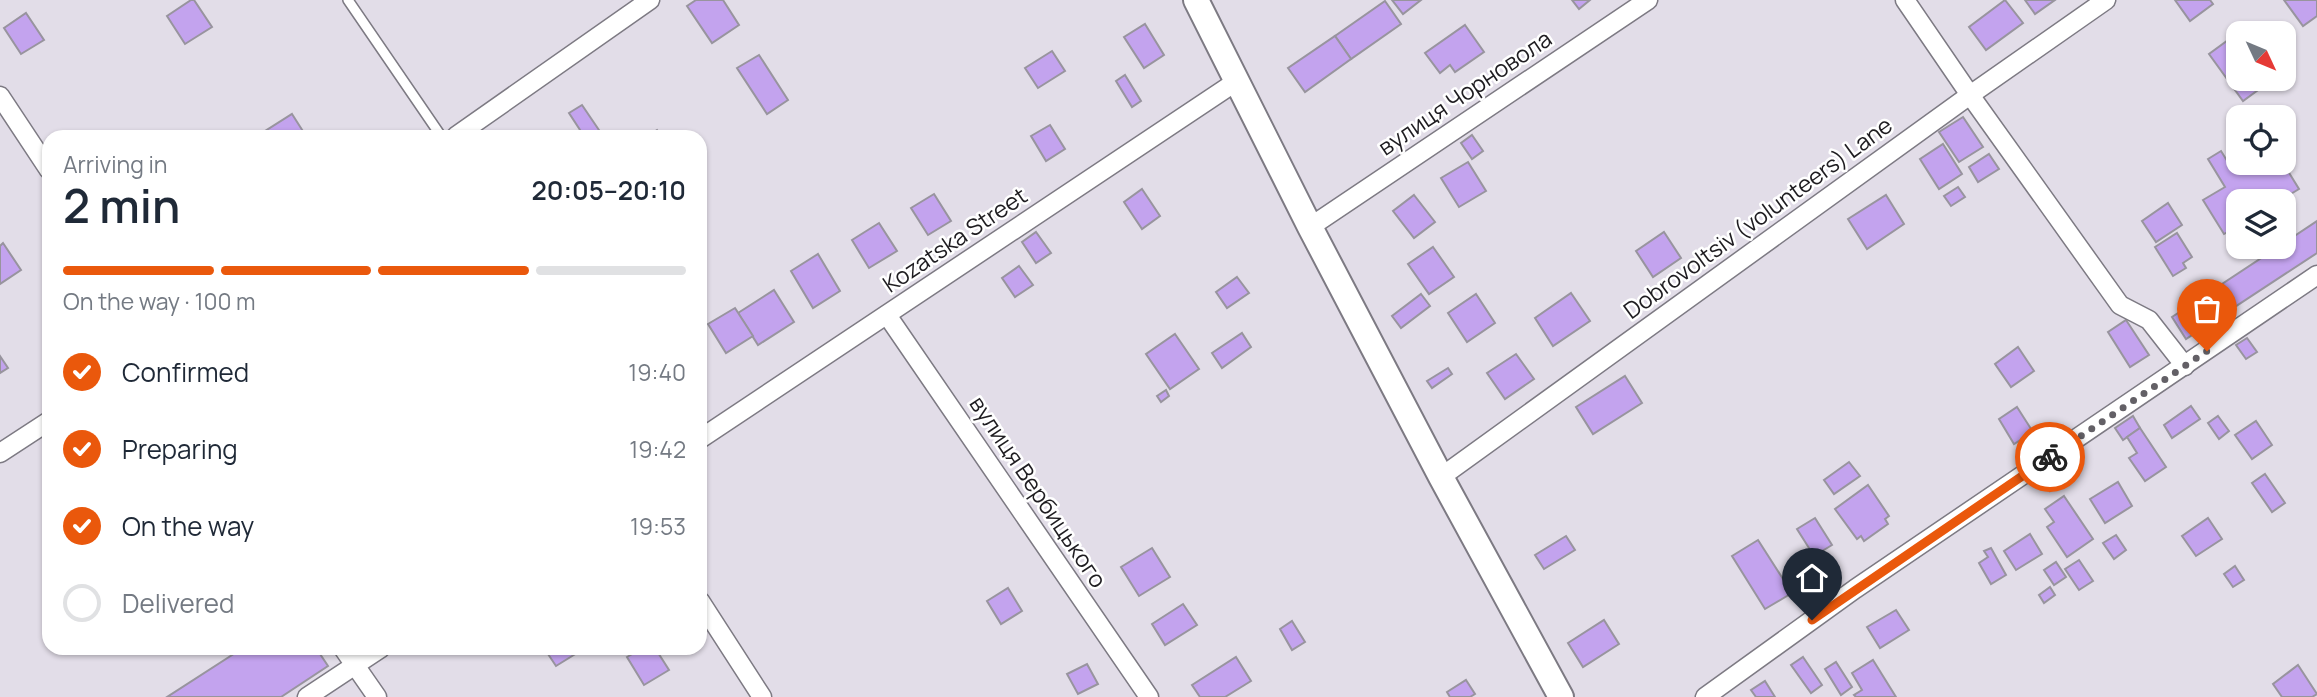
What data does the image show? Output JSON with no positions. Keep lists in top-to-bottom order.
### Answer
{
  "streets": {
    "street": [
      "вулиця Чорновола",
      "Dobrovoltsiv (volunteers) Lane",
      "Kozatska Street",
      "вулиця Вербицького"
    ]
  },
  "crossings": [
    ["Kozatska Street", "вулиця Вербицького"]
  ],
  "north": "bottom right",
  "page": {
    "heading": ["2 min", "Arriving in", "20:05–20:10"],
    "bar": "On the way · 100 m",
    "list": [
      ["Confirmed", "19:40"],
      ["Preparing", "19:42"],
      ["On the way", "19:53"],
      "Delivered"
    ]
  }
}
